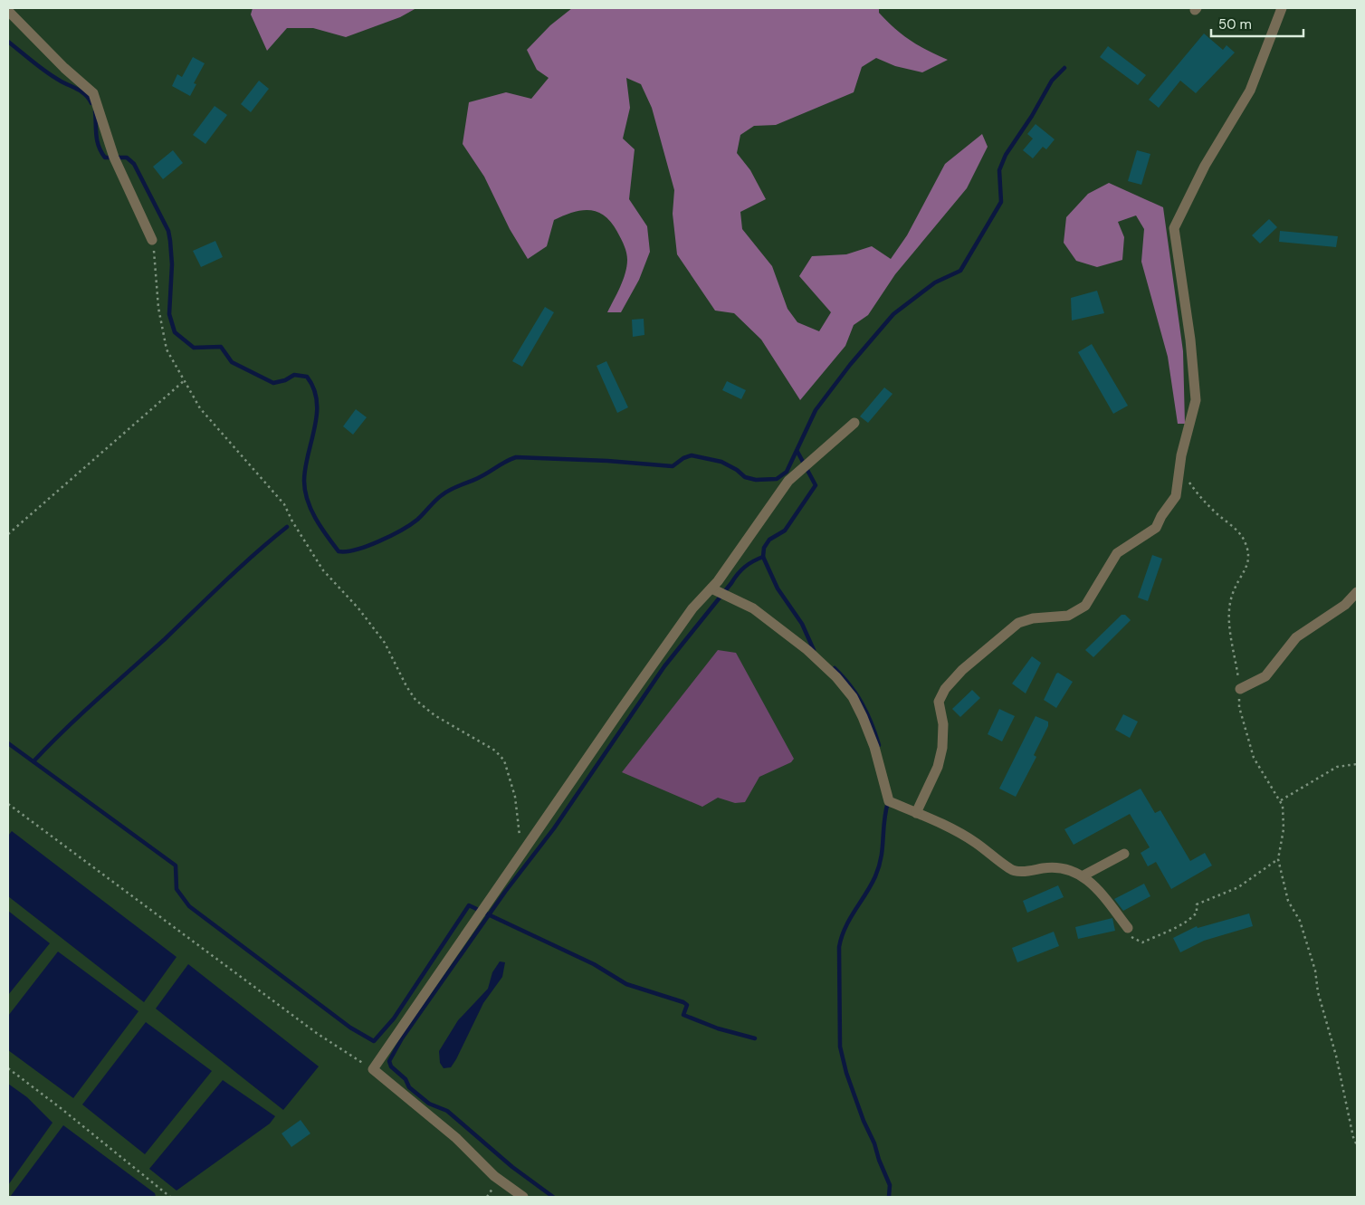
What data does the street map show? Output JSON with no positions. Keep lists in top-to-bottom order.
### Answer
{
  "scale_bar": "50 m"
}
